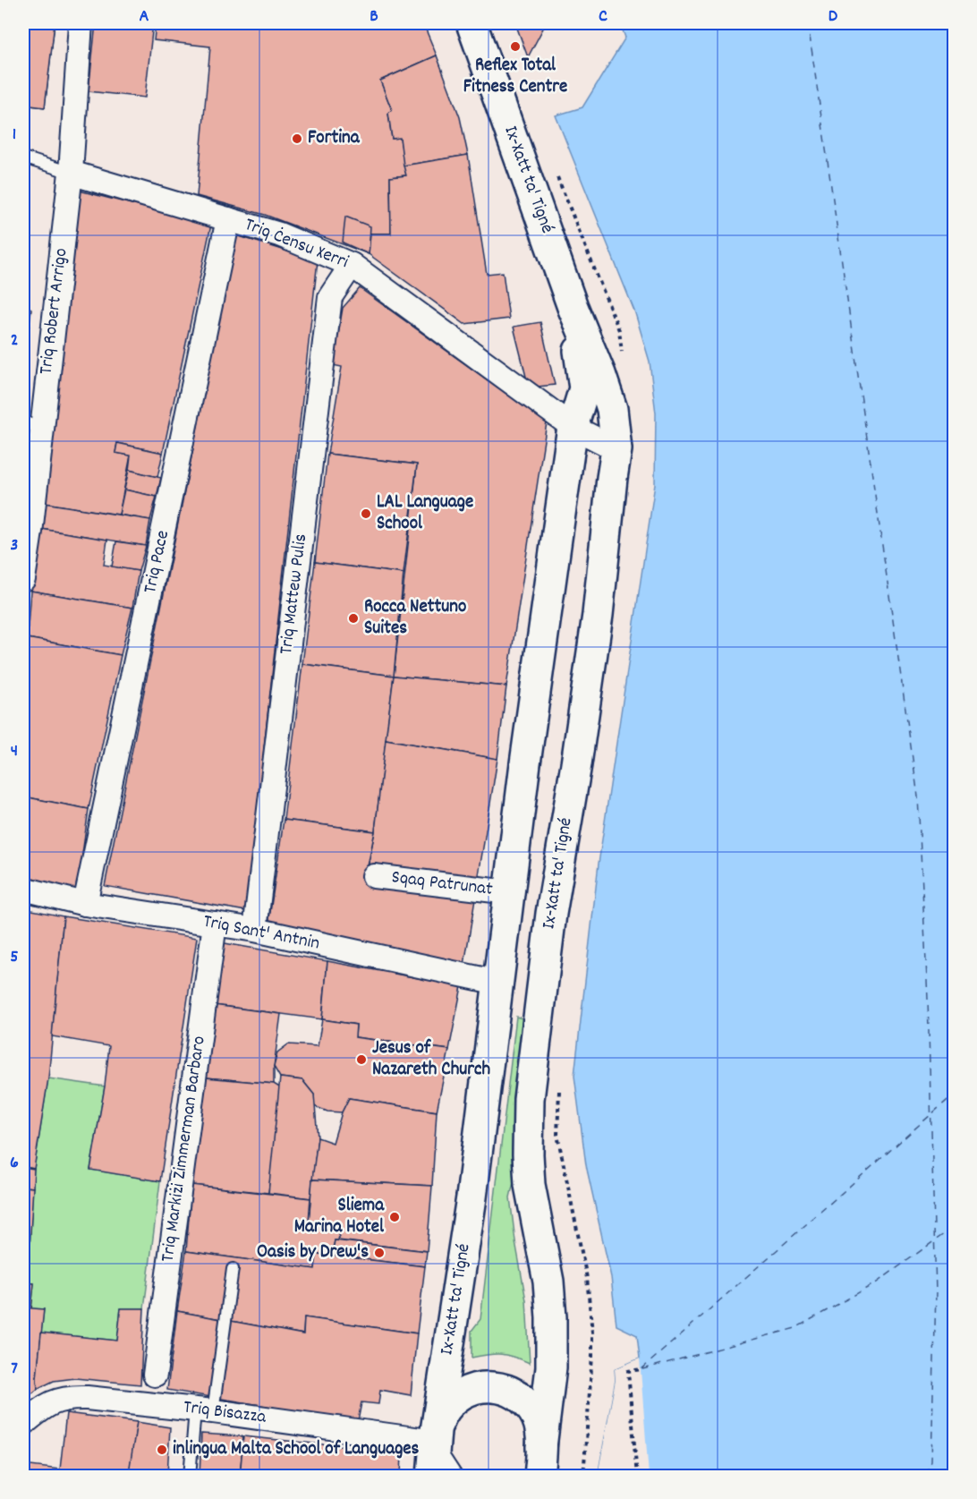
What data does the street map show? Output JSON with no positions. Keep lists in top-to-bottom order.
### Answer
{
  "streets": {
    "street": [
      "Ix-Xatt ta' Tigné",
      "Triq Ċensu Xerri",
      "Triq Robert Arrigo",
      "Triq Pace",
      "Triq Mattew Pulis",
      "Sqaq Patrunat",
      "Triq Sant' Antnin",
      "Triq Markiżi Zimmerman Barbaro",
      "Triq Bisazza"
    ]
  },
  "crossings": [
    ["Ix-Xatt ta' Tigné", "Triq Ċensu Xerri"],
    ["Ix-Xatt ta' Tigné", "Sqaq Patrunat"],
    ["Ix-Xatt ta' Tigné", "Triq Sant' Antnin"],
    ["Ix-Xatt ta' Tigné", "Triq Bisazza"],
    ["Triq Ċensu Xerri", "Triq Robert Arrigo"],
    ["Triq Ċensu Xerri", "Triq Pace"],
    ["Triq Ċensu Xerri", "Triq Mattew Pulis"],
    ["Triq Pace", "Triq Sant' Antnin"],
    ["Triq Mattew Pulis", "Triq Sant' Antnin"],
    ["Triq Sant' Antnin", "Triq Markiżi Zimmerman Barbaro"]
  ],
  "places": [
    "Reflex Total Fitness Centre",
    "Fortina",
    "LAL Language School",
    "Rocca Nettuno Suites",
    "Jesus of Nazareth Church",
    "Sliema Marina Hotel",
    "Oasis by Drew's",
    "inlingua Malta School of Languages"
  ],
  "grid": {
    "columns": [
      "A",
      "B",
      "C",
      "D"
    ],
    "rows": [
      "1",
      "2",
      "3",
      "4",
      "5",
      "6",
      "7"
    ]
  }
}
